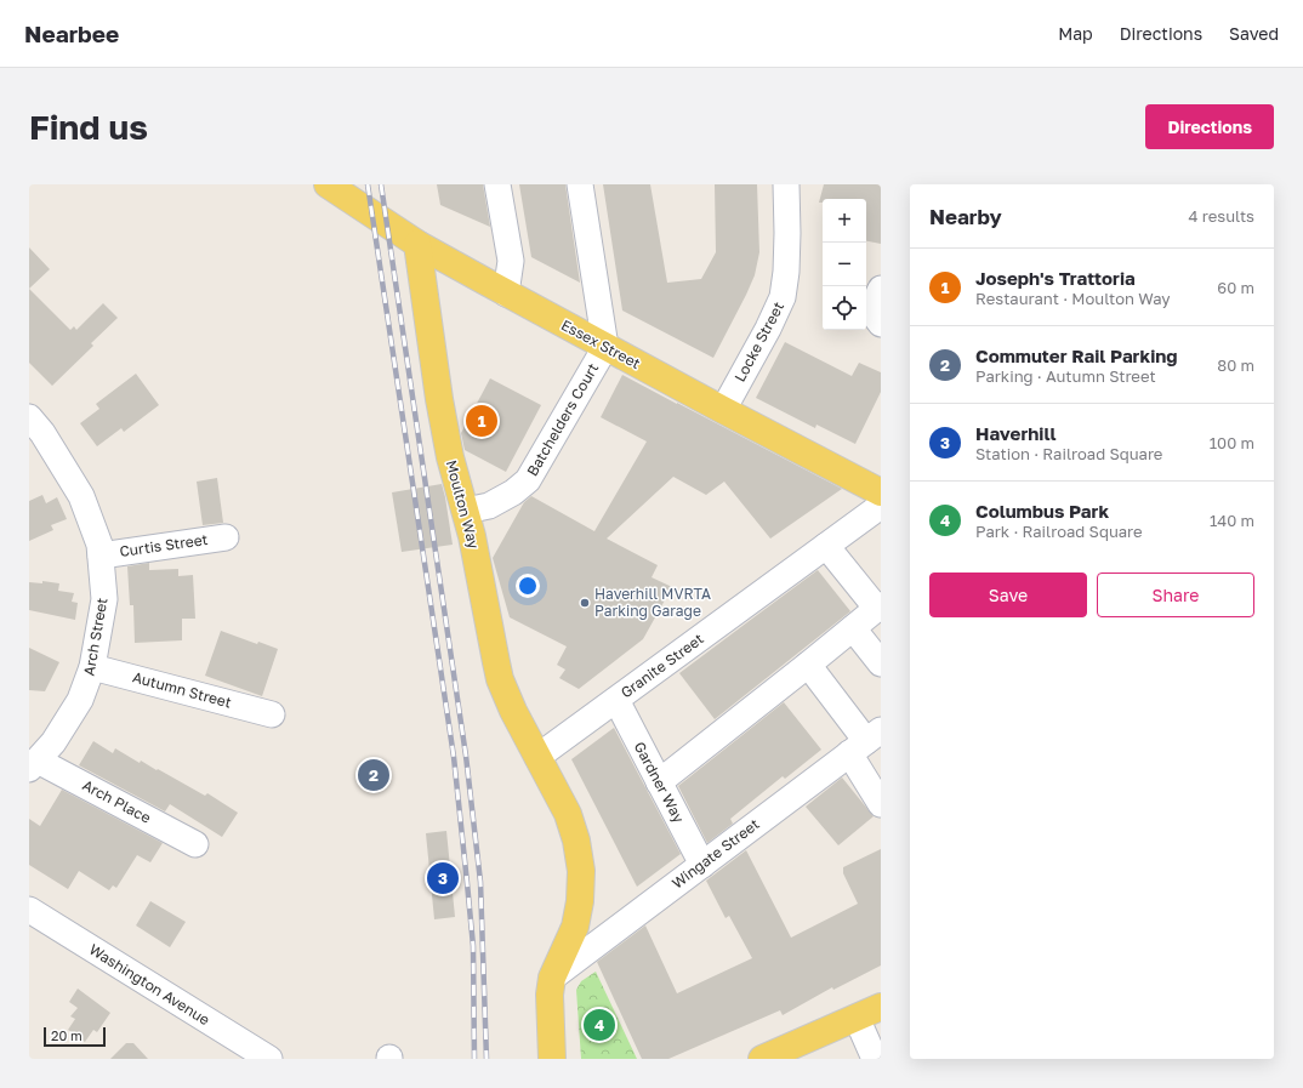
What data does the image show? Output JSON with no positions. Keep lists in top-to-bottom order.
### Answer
{
  "streets": {
    "main road": ["Essex Street", "Moulton Way"],
    "street": [
      "Locke Street",
      "Batchelders Court",
      "Curtis Street",
      "Arch Street",
      "Granite Street",
      "Autumn Street",
      "Gardner Way",
      "Arch Place",
      "Wingate Street",
      "Washington Avenue"
    ]
  },
  "crossings": [
    ["Locke Street", "Essex Street"],
    ["Essex Street", "Batchelders Court"],
    ["Essex Street", "Moulton Way"],
    ["Batchelders Court", "Moulton Way"],
    ["Moulton Way", "Granite Street"],
    ["Moulton Way", "Wingate Street"],
    ["Curtis Street", "Arch Street"],
    ["Arch Street", "Autumn Street"],
    ["Arch Street", "Arch Place"],
    ["Granite Street", "Gardner Way"],
    ["Gardner Way", "Wingate Street"]
  ],
  "places": ["Haverhill MVRTA Parking Garage"],
  "scale_bar": "20 m",
  "page": {
    "header": "Nearbee",
    "nav": ["Map", "Directions", "Saved"],
    "buttons": [
      "Directions",
      ["Save", "Share"]
    ],
    "title": "Find us",
    "heading": ["Nearby", "4 results"],
    "map_buttons": ["+", "−"],
    "list": [
      {
        "mark": "1",
        "name": "Joseph's Trattoria",
        "note": "Restaurant · Moulton Way",
        "value": "60 m"
      },
      {
        "mark": "2",
        "name": "Commuter Rail Parking",
        "note": "Parking · Autumn Street",
        "value": "80 m"
      },
      {
        "mark": "3",
        "name": "Haverhill",
        "note": "Station · Railroad Square",
        "value": "100 m"
      },
      {
        "mark": "4",
        "name": "Columbus Park",
        "note": "Park · Railroad Square",
        "value": "140 m"
      }
    ],
    "pins": [
      "1",
      "2",
      "3",
      "4"
    ],
    "scale": "20 m"
  }
}
